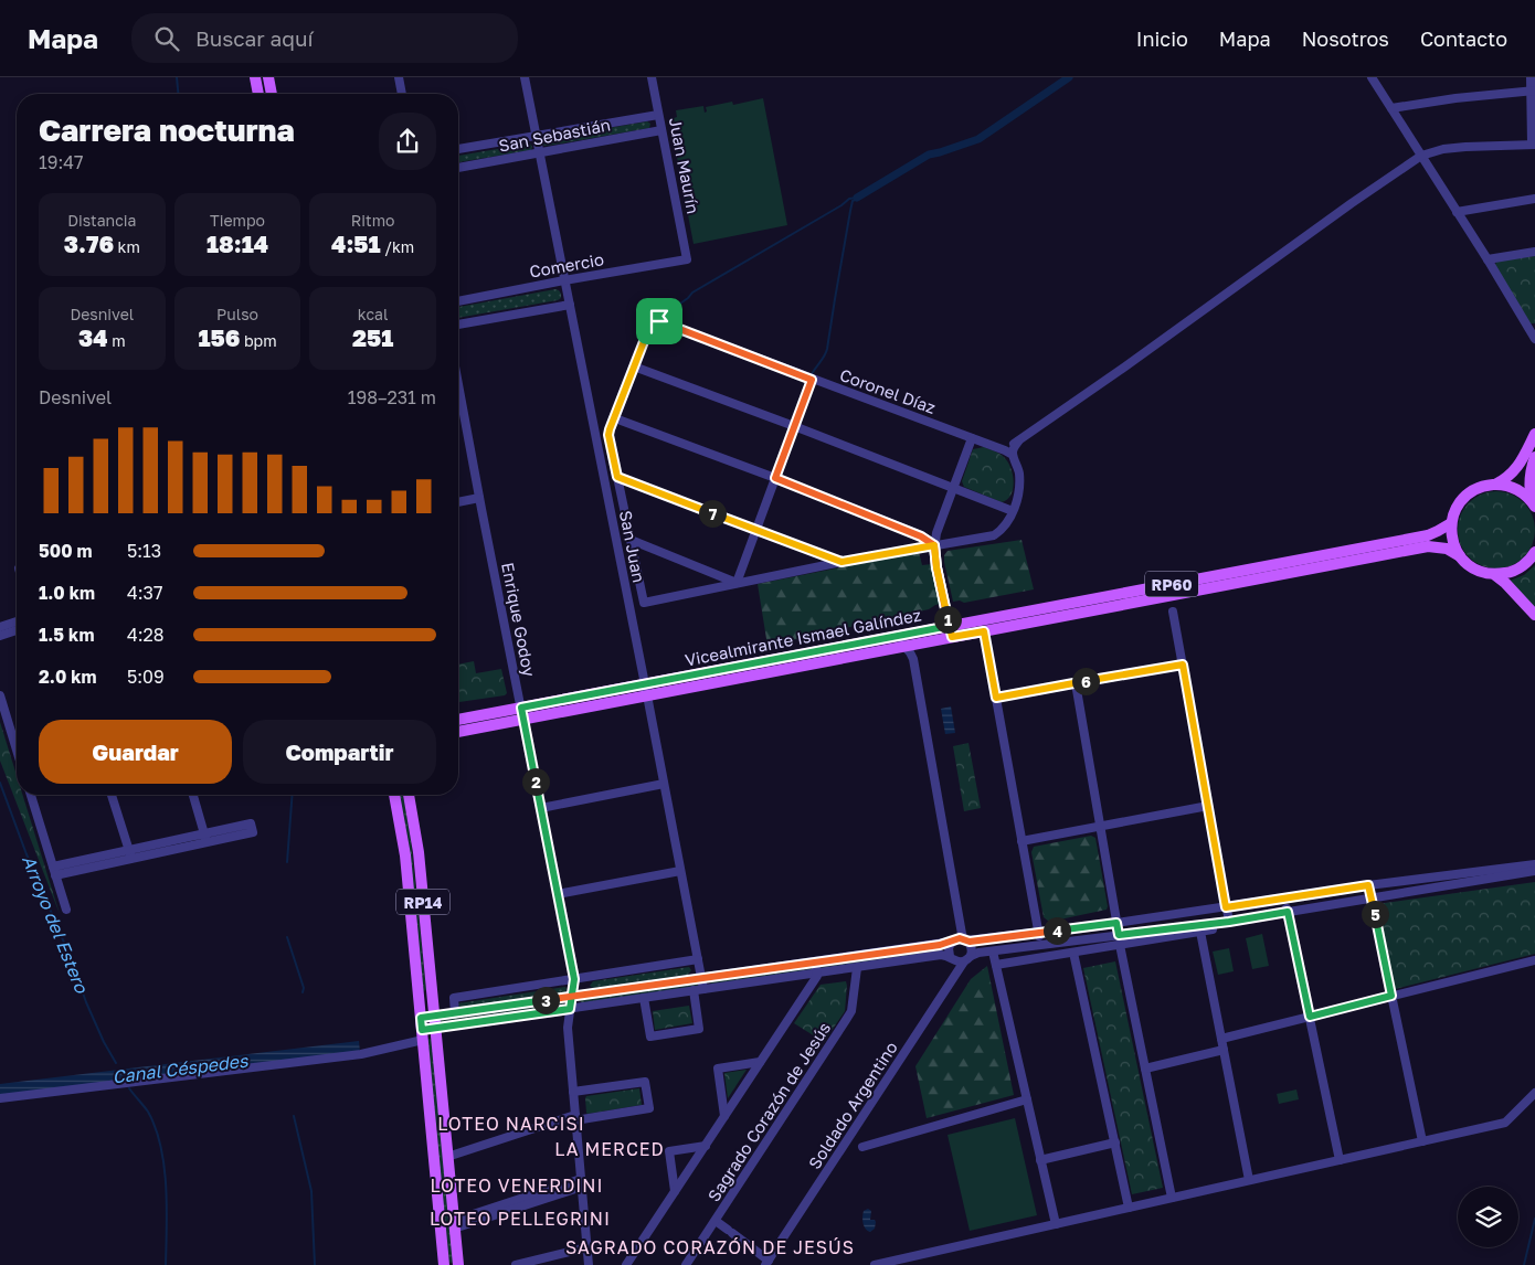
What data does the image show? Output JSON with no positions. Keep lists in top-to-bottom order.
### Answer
{
  "streets": {
    "main road": ["RP60", "Vicealmirante Ismael Galíndez", "RP14"],
    "street": [
      "San Sebastián",
      "Juan Maurín",
      "Comercio",
      "Coronel Díaz",
      "San Juan",
      "Enrique Godoy",
      "Soldado Argentino",
      "Sagrado Corazón de Jesús"
    ]
  },
  "crossings": [
    ["San Sebastián", "Juan Maurín"],
    ["San Sebastián", "San Juan"],
    ["Juan Maurín", "Comercio"],
    ["Comercio", "San Juan"],
    ["San Juan", "Vicealmirante Ismael Galíndez"],
    ["RP60", "Vicealmirante Ismael Galíndez"],
    ["Enrique Godoy", "Vicealmirante Ismael Galíndez"]
  ],
  "districts": [
    "LOTEO NARCISI",
    "LA MERCED",
    "LOTEO VENERDINI",
    "LOTEO PELLEGRINI",
    "SAGRADO CORAZÓN DE JESÚS"
  ],
  "water": ["Arroyo del Estero", "Canal Céspedes"],
  "page": {
    "header": "Mapa",
    "search": "Buscar aquí",
    "nav": [
      "Inicio",
      "Mapa",
      "Nosotros",
      "Contacto"
    ],
    "heading": ["Carrera nocturna", "19:47"],
    "stats": [
      ["Distancia", "3.76 km"],
      ["Tiempo", "18:14"],
      ["Ritmo", "4:51 /km"],
      ["Desnivel", "34 m"],
      ["Pulso", "156 bpm"],
      ["kcal", "251"]
    ],
    "chart": ["Desnivel", "198–231 m"],
    "pins": [
      "7",
      "1",
      "6",
      "2",
      "5",
      "4",
      "3"
    ],
    "list": [
      {
        "name": "500 m",
        "note": "5:13"
      },
      {
        "name": "1.0 km",
        "note": "4:37"
      },
      {
        "name": "1.5 km",
        "note": "4:28"
      },
      {
        "name": "2.0 km",
        "note": "5:09"
      }
    ],
    "buttons": ["Guardar", "Compartir"]
  }
}
